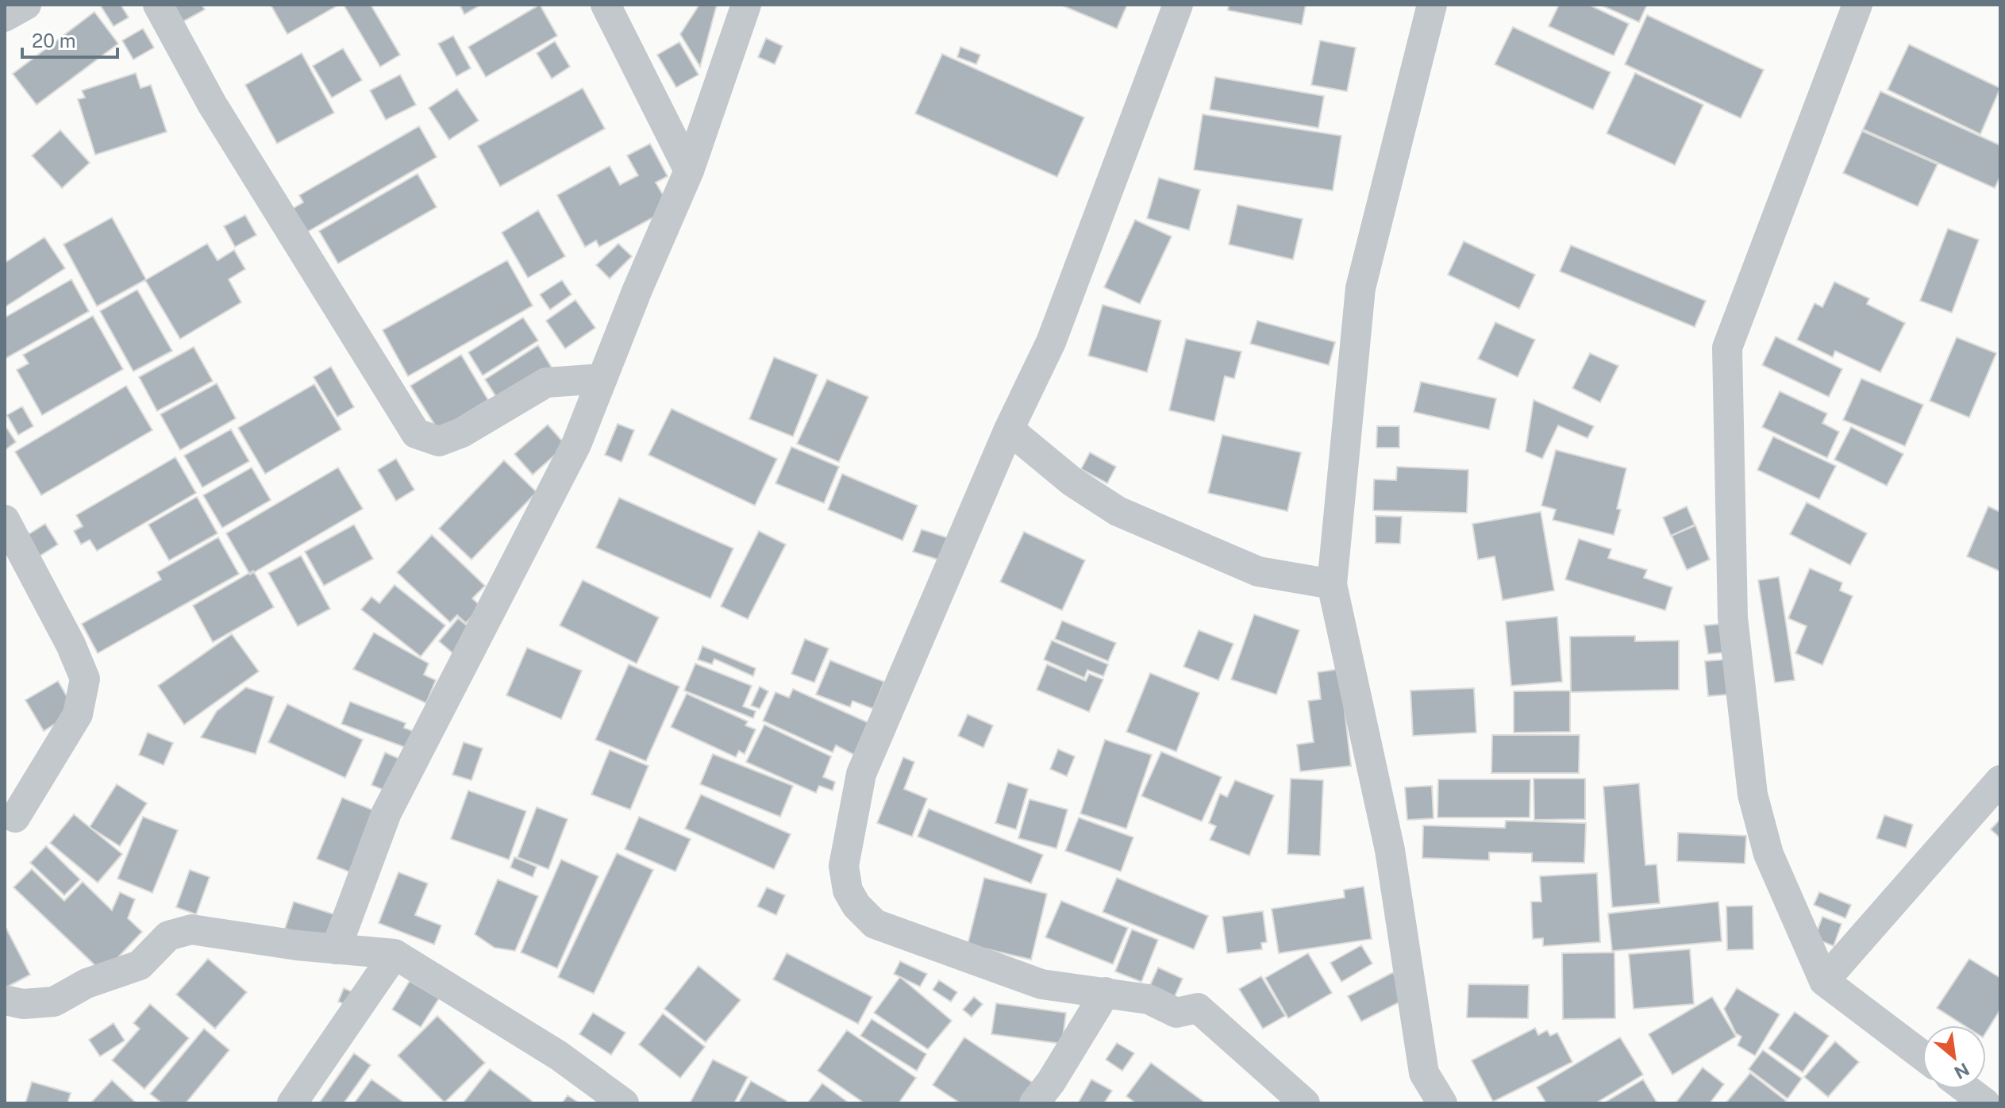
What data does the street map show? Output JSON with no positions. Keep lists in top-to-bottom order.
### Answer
{
  "scale_bar": "20 m",
  "north": "bottom right"
}
